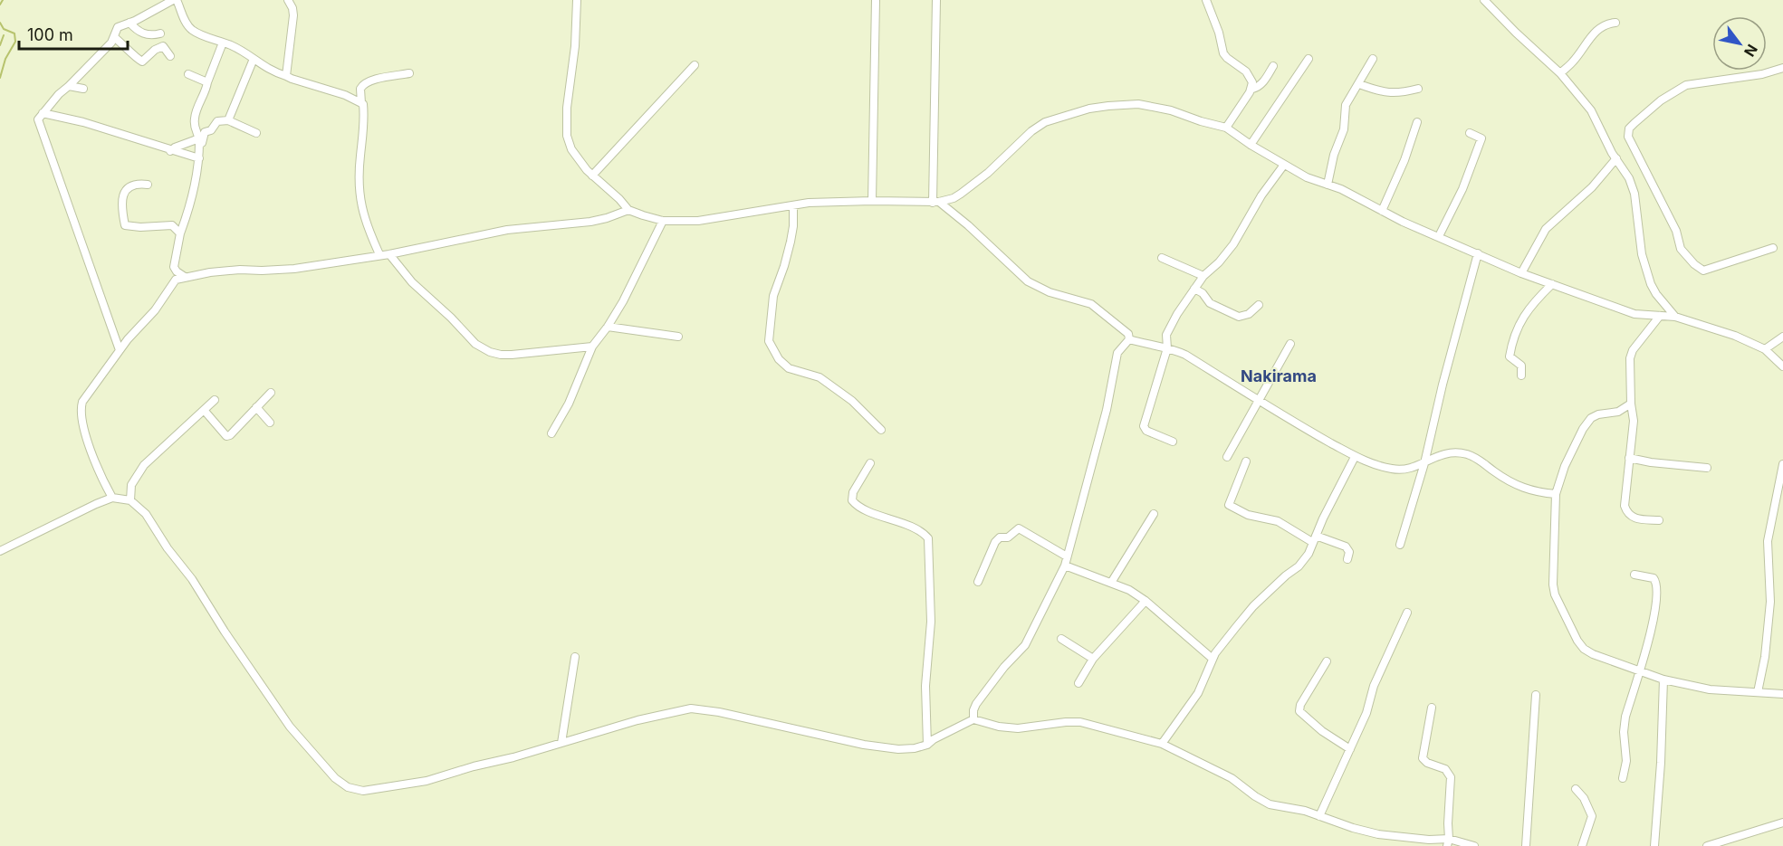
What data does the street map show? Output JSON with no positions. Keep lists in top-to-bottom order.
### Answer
{
  "districts": ["Nakirama"],
  "scale_bar": "100 m",
  "north": "bottom right"
}
